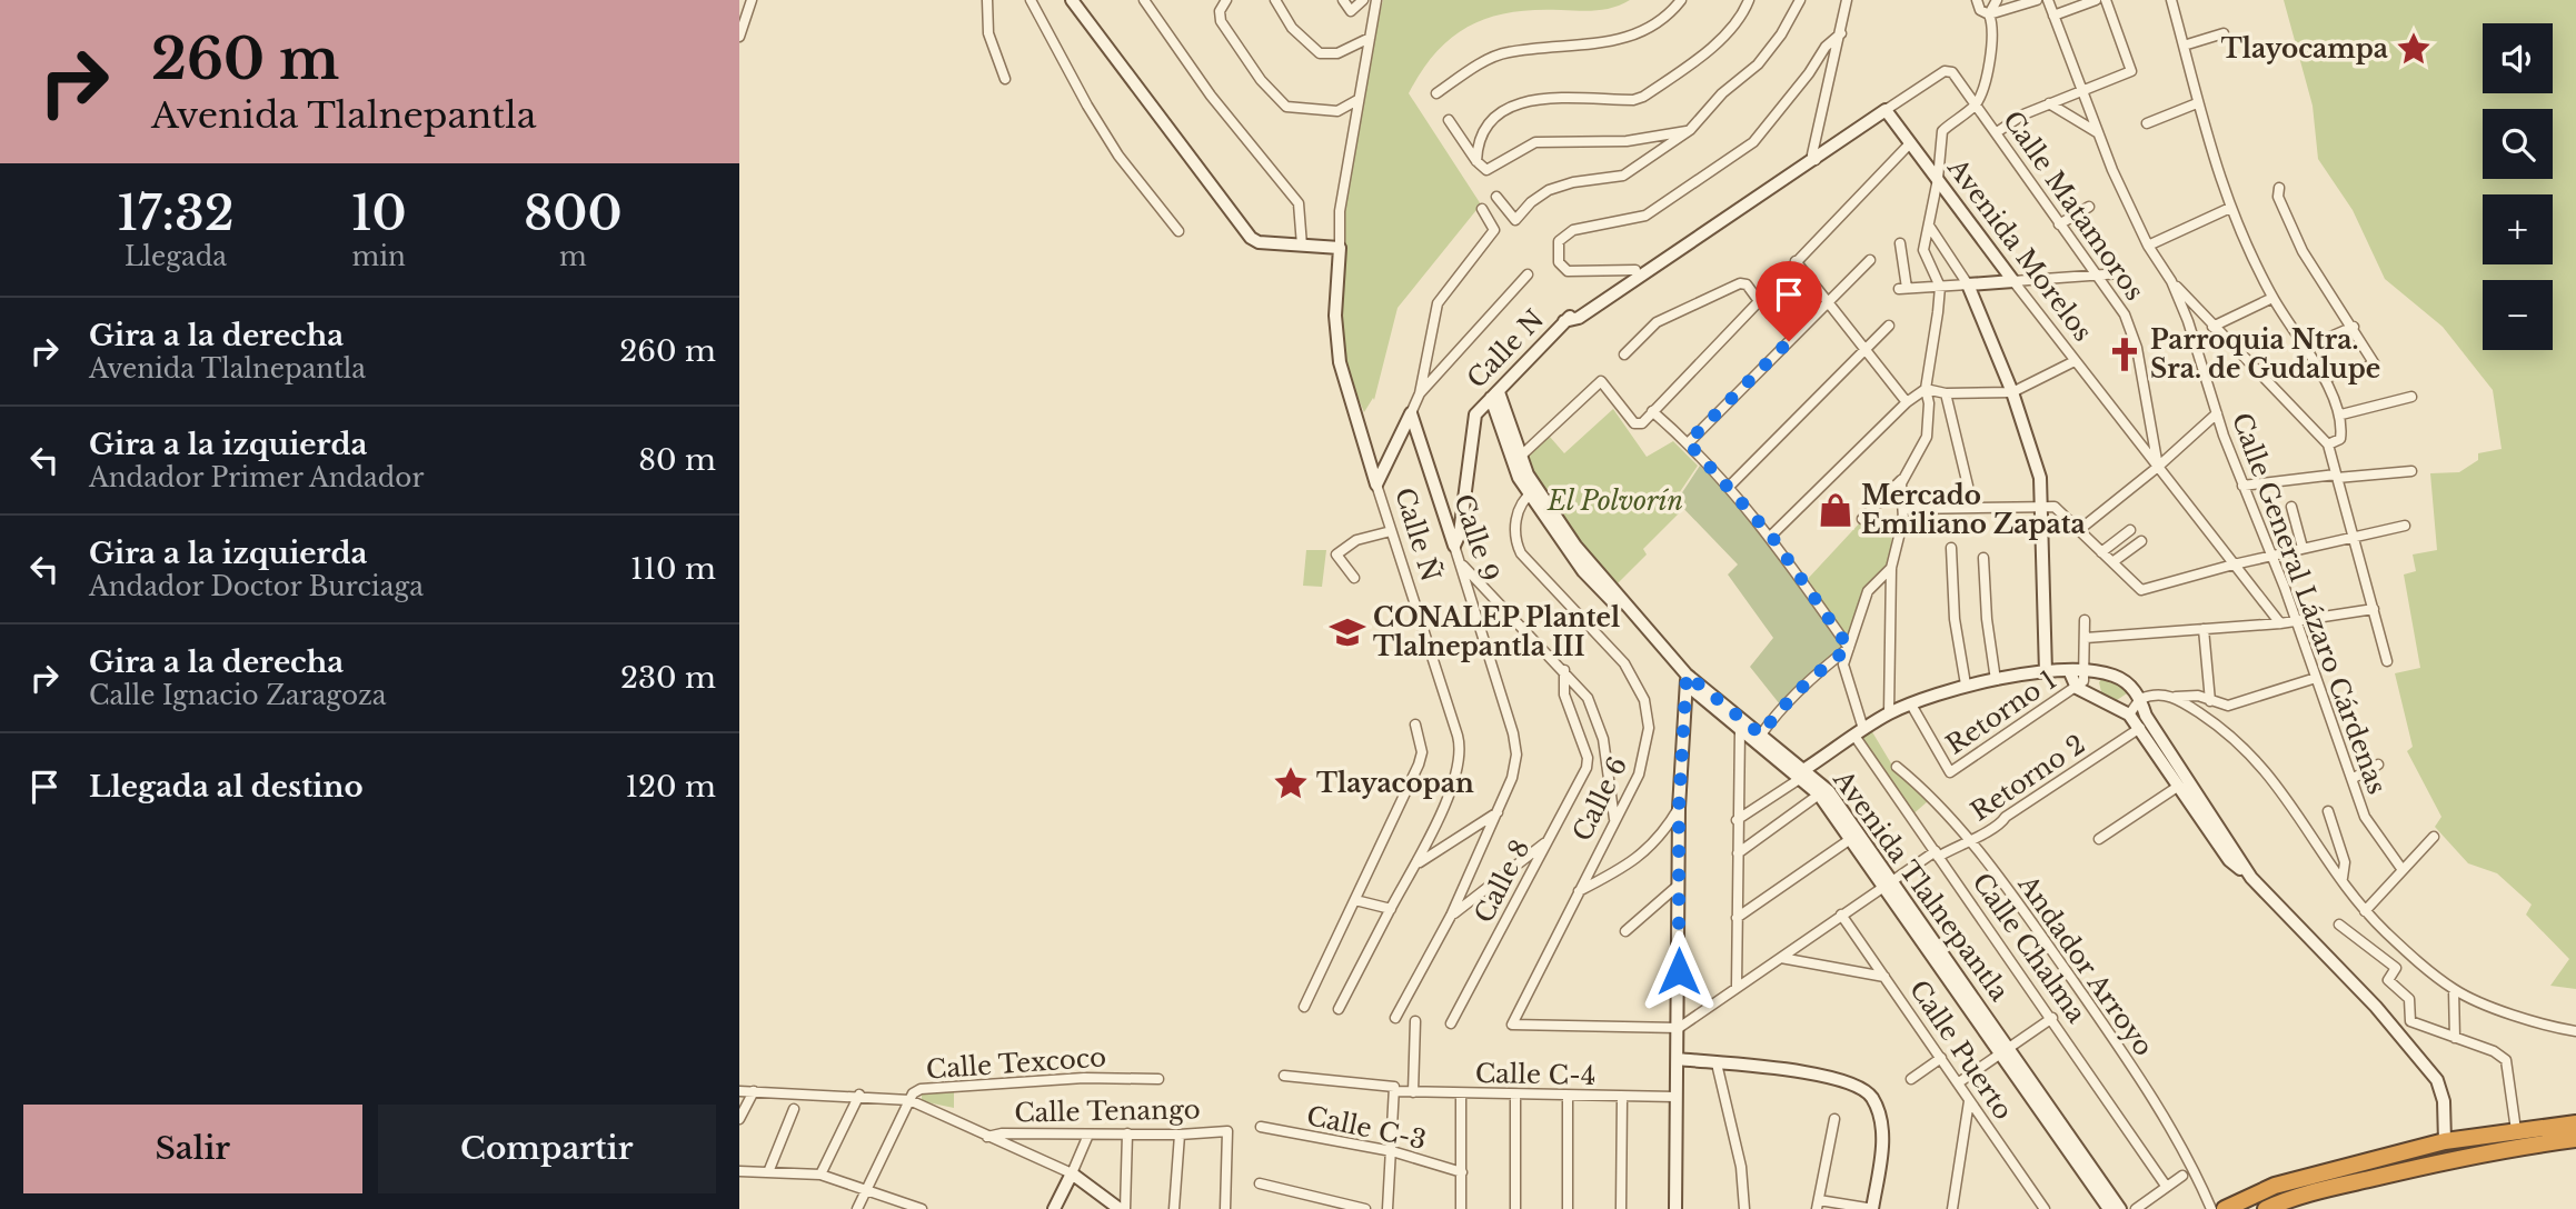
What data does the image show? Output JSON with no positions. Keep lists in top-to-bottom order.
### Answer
{
  "streets": {
    "street": [
      "Calle Matamoros",
      "Avenida Morelos",
      "Calle N",
      "Calle Ñ",
      "Calle 9",
      "Calle General Lázaro Cárdenas",
      "Retorno 1",
      "Retorno 2",
      "Calle 6",
      "Calle 8",
      "Avenida Tlalnepantla",
      "Calle Chalma",
      "Andador Arroyo",
      "Calle Puerto",
      "Calle Texcoco",
      "Calle C-4",
      "Calle Tenango",
      "Calle C-3"
    ]
  },
  "crossings": [
    ["Calle Matamoros", "Avenida Morelos"],
    ["Calle N", "Calle 9"],
    ["Calle N", "Avenida Tlalnepantla"],
    ["Calle Ñ", "Calle 9"],
    ["Retorno 2", "Calle 6"],
    ["Retorno 2", "Avenida Tlalnepantla"],
    ["Retorno 2", "Calle Chalma"],
    ["Retorno 2", "Andador Arroyo"],
    ["Retorno 2", "Calle Puerto"],
    ["Calle 6", "Avenida Tlalnepantla"]
  ],
  "parks": ["El Polvorín"],
  "places": {
    "place": ["Tlayocampa", "Tlayacopan"],
    "church": ["Parroquia Ntra. Sra. de Gudalupe"],
    "shop": ["Mercado Emiliano Zapata"],
    "school or university": ["CONALEP Plantel Tlalnepantla III"]
  },
  "page": {
    "turn": ["260 m", "Avenida Tlalnepantla"],
    "map_buttons": ["+", "−"],
    "eta": [
      "17:32",
      "Llegada",
      "10",
      "min",
      "800",
      "m"
    ],
    "list": [
      {
        "name": "Gira a la derecha",
        "note": "Avenida Tlalnepantla",
        "value": "260 m"
      },
      {
        "name": "Gira a la izquierda",
        "note": "Andador Primer Andador",
        "value": "80 m"
      },
      {
        "name": "Gira a la izquierda",
        "note": "Andador Doctor Burciaga",
        "value": "110 m"
      },
      {
        "name": "Gira a la derecha",
        "note": "Calle Ignacio Zaragoza",
        "value": "230 m"
      },
      {
        "name": "Llegada al destino",
        "value": "120 m"
      }
    ],
    "buttons": ["Salir", "Compartir"]
  }
}
